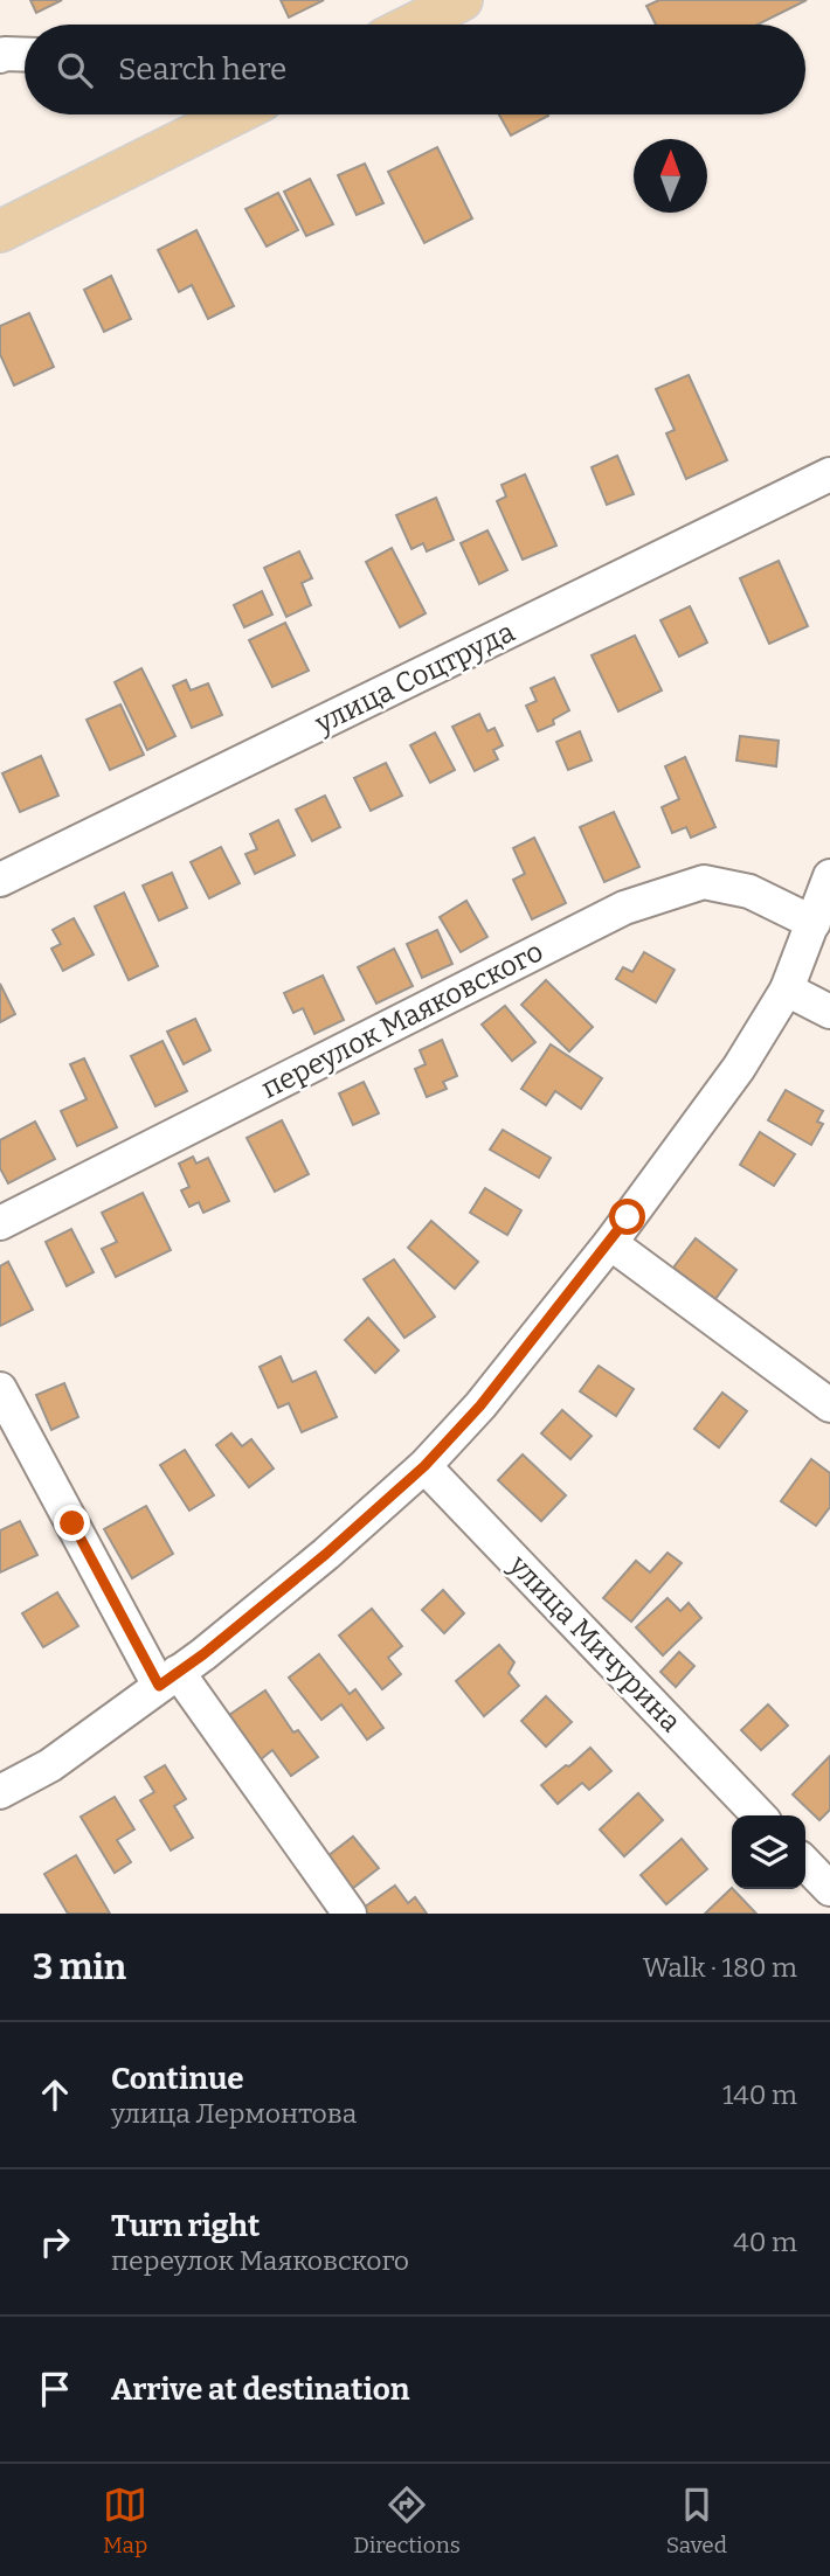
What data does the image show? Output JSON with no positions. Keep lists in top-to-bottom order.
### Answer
{
  "streets": {
    "street": ["улица Соцтруда", "переулок Маяковского", "улица Мичурина"]
  },
  "north": "top",
  "page": {
    "search": "Search here",
    "heading": ["3 min", "Walk · 180 m"],
    "list": [
      ["Continue", "улица Лермонтова", "140 m"],
      ["Turn right", "переулок Маяковского", "40 m"],
      "Arrive at destination"
    ],
    "nav": ["Map", "Directions", "Saved"]
  }
}
